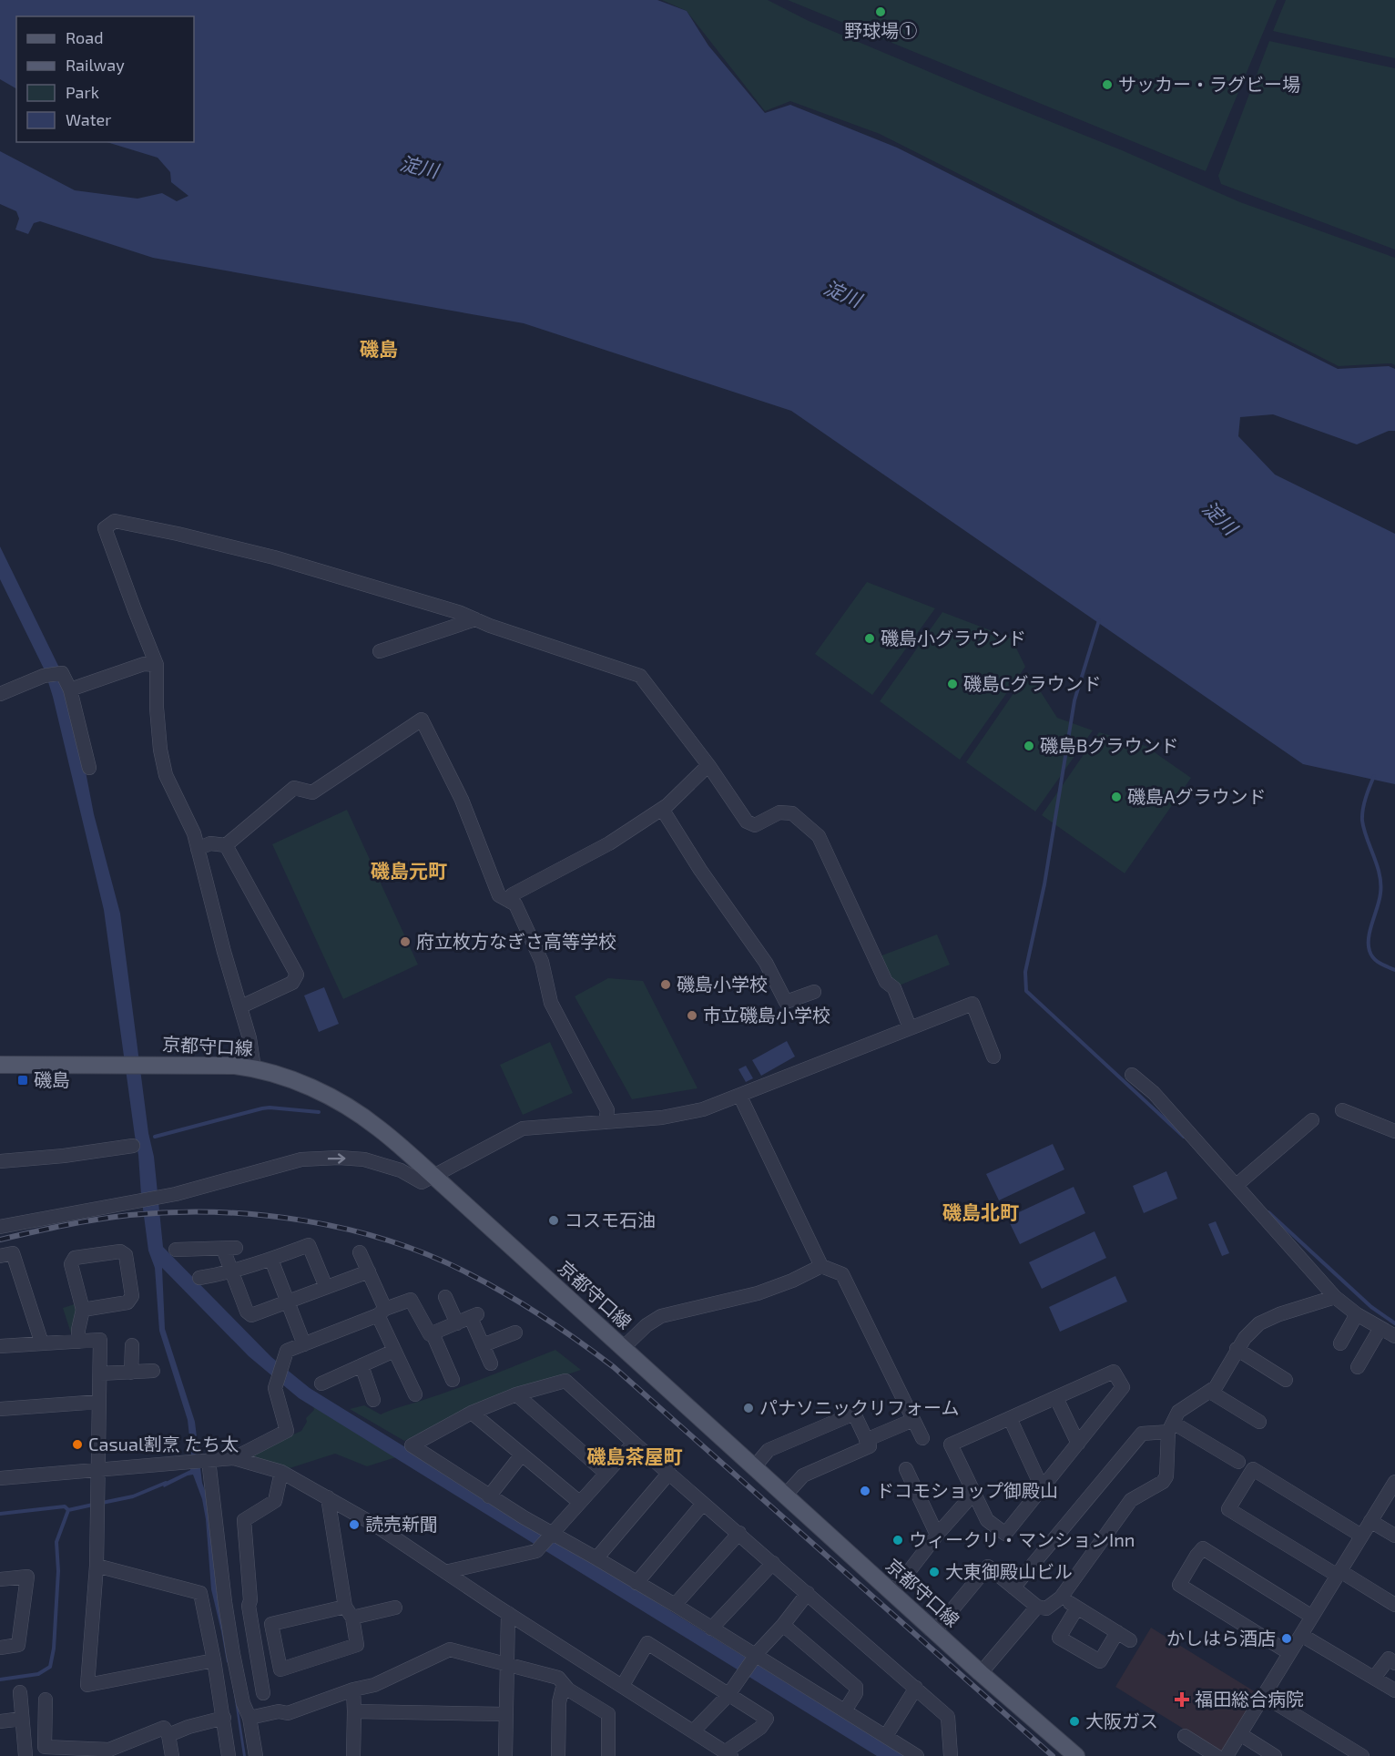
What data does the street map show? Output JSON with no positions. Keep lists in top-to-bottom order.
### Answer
{
  "streets": {
    "main road": ["京都守口線"]
  },
  "districts": [
    "磯島",
    "磯島元町",
    "磯島北町",
    "磯島茶屋町"
  ],
  "water": ["淀川"],
  "places": {
    "other": [
      "野球場①",
      "サッカー・ラグビー場",
      "磯島小グラウンド",
      "磯島Cグラウンド",
      "磯島Bグラウンド",
      "磯島Aグラウンド",
      "府立枚方なぎさ高等学校",
      "磯島小学校",
      "市立磯島小学校",
      "コスモ石油",
      "パナソニックリフォーム",
      "Casual割烹 たち太",
      "ドコモショップ御殿山",
      "読売新聞",
      "ウィークリ・マンションInn",
      "大東御殿山ビル",
      "かしはら酒店",
      "大阪ガス"
    ],
    "transit": ["磯島"],
    "health": ["福田総合病院"]
  },
  "legend": [
    "Road",
    "Railway",
    "Park",
    "Water"
  ]
}
